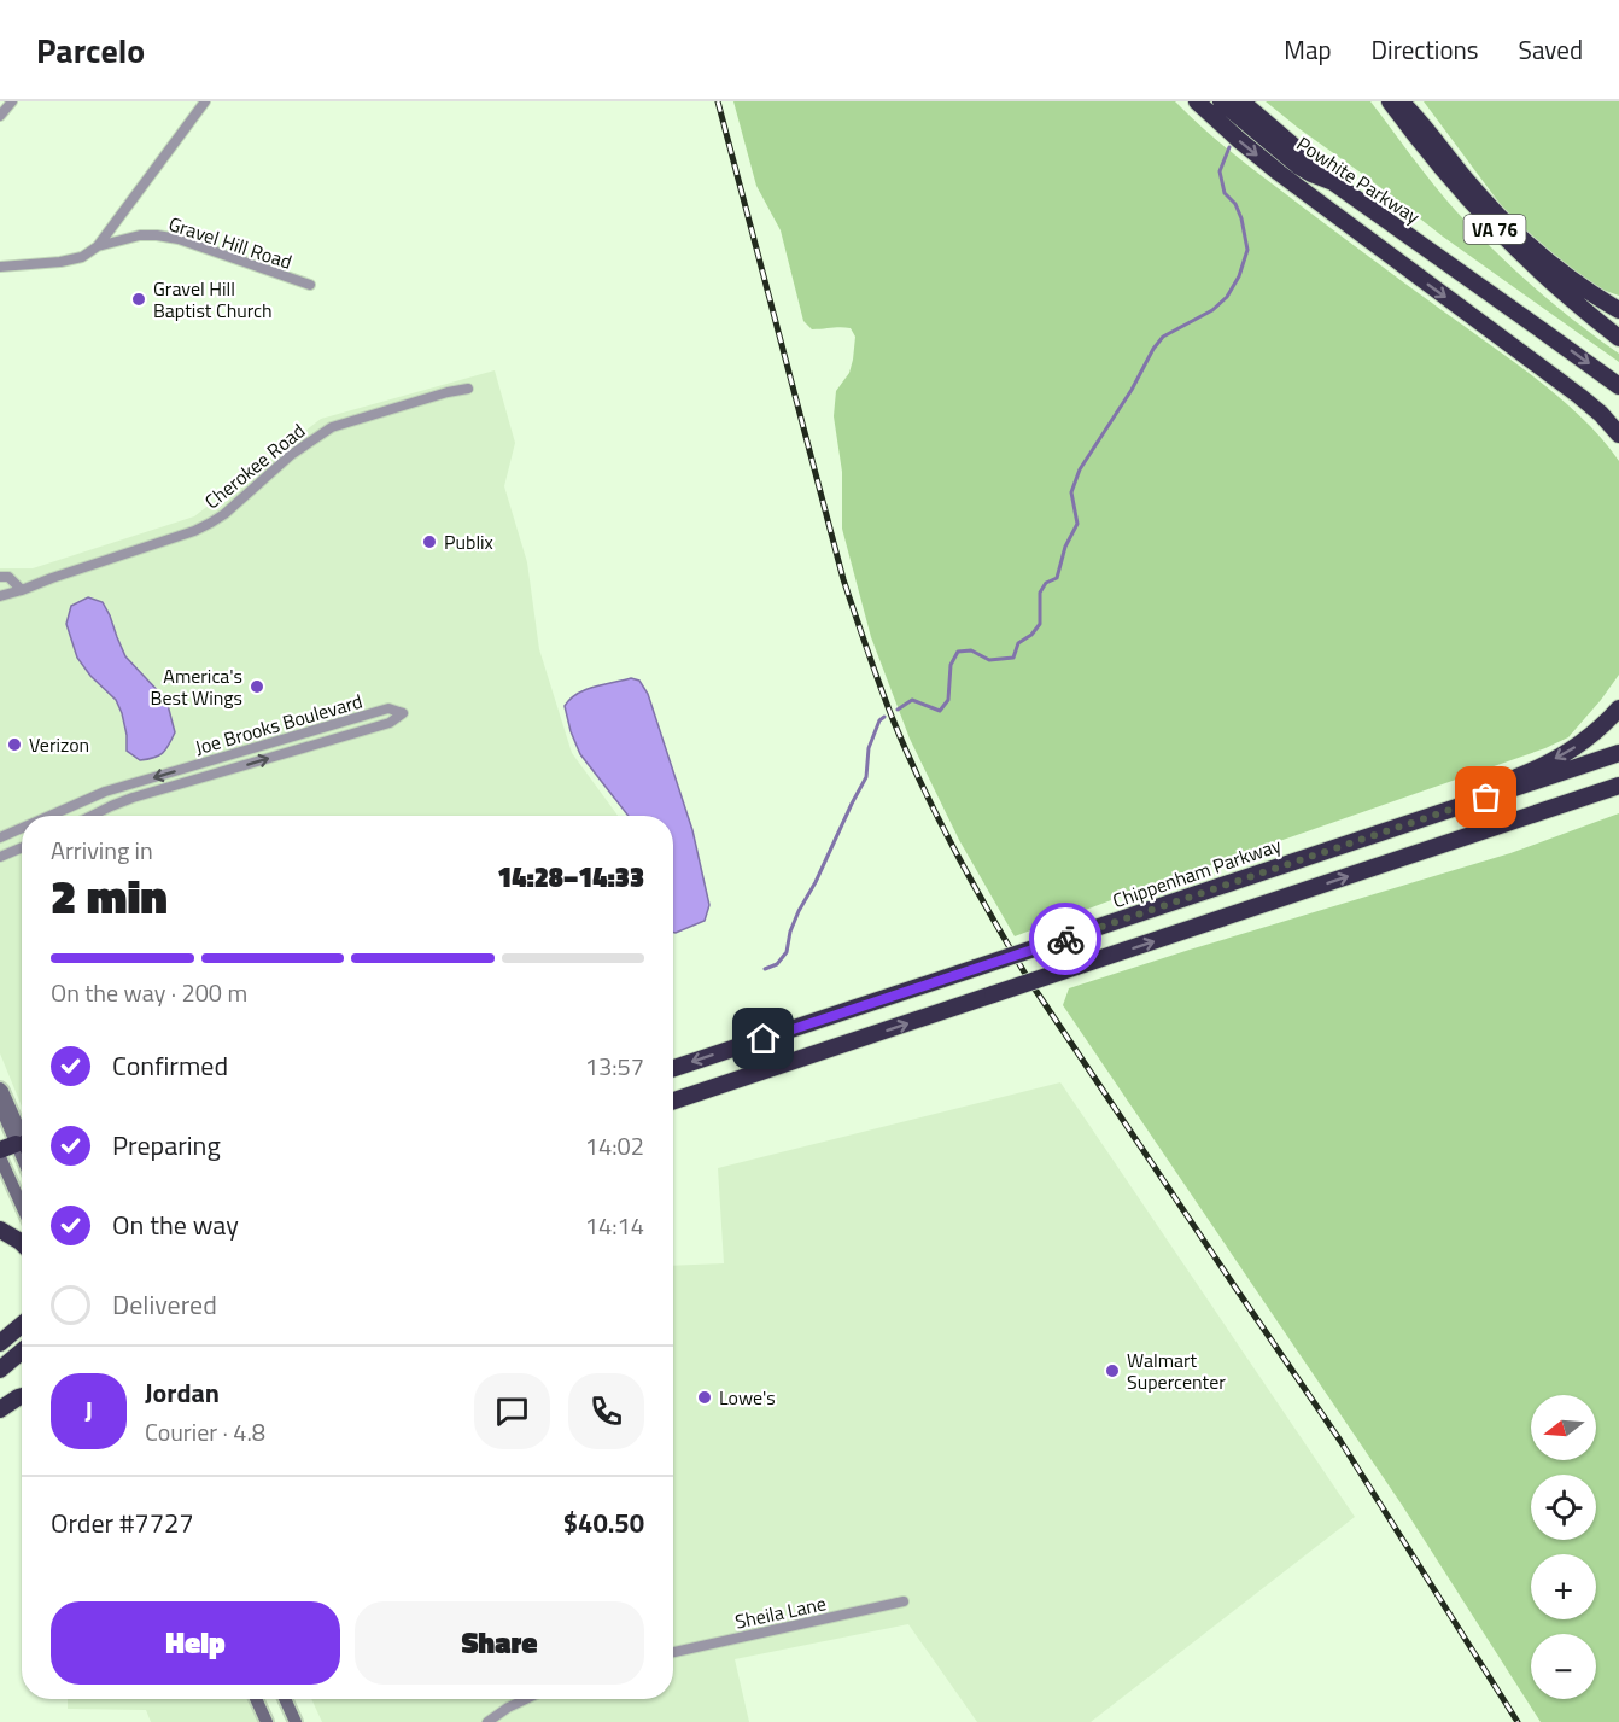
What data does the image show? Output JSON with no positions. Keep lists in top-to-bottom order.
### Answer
{
  "streets": {
    "highway": ["Powhite Parkway", "VA 76", "Chippenham Parkway"],
    "street": [
      "Gravel Hill Road",
      "Cherokee Road",
      "Joe Brooks Boulevard",
      "Sheila Lane"
    ]
  },
  "crossings": [
    ["Powhite Parkway", "VA 76"]
  ],
  "places": [
    "Gravel Hill Baptist Church",
    "Publix",
    "America's Best Wings",
    "Verizon",
    "Walmart Supercenter",
    "Lowe's"
  ],
  "north": "left",
  "page": {
    "header": "Parcelo",
    "nav": ["Map", "Directions", "Saved"],
    "heading": ["2 min", "Arriving in", "14:28–14:33"],
    "panel": [
      "Jordan",
      "Courier · 4.8",
      "Order #7727",
      "$40.50"
    ],
    "bar": "On the way · 200 m",
    "list": [
      ["Confirmed", "13:57"],
      ["Preparing", "14:02"],
      ["On the way", "14:14"],
      "Delivered"
    ],
    "round": "J",
    "map_buttons": ["+", "−"],
    "buttons": ["Help", "Share"]
  }
}
